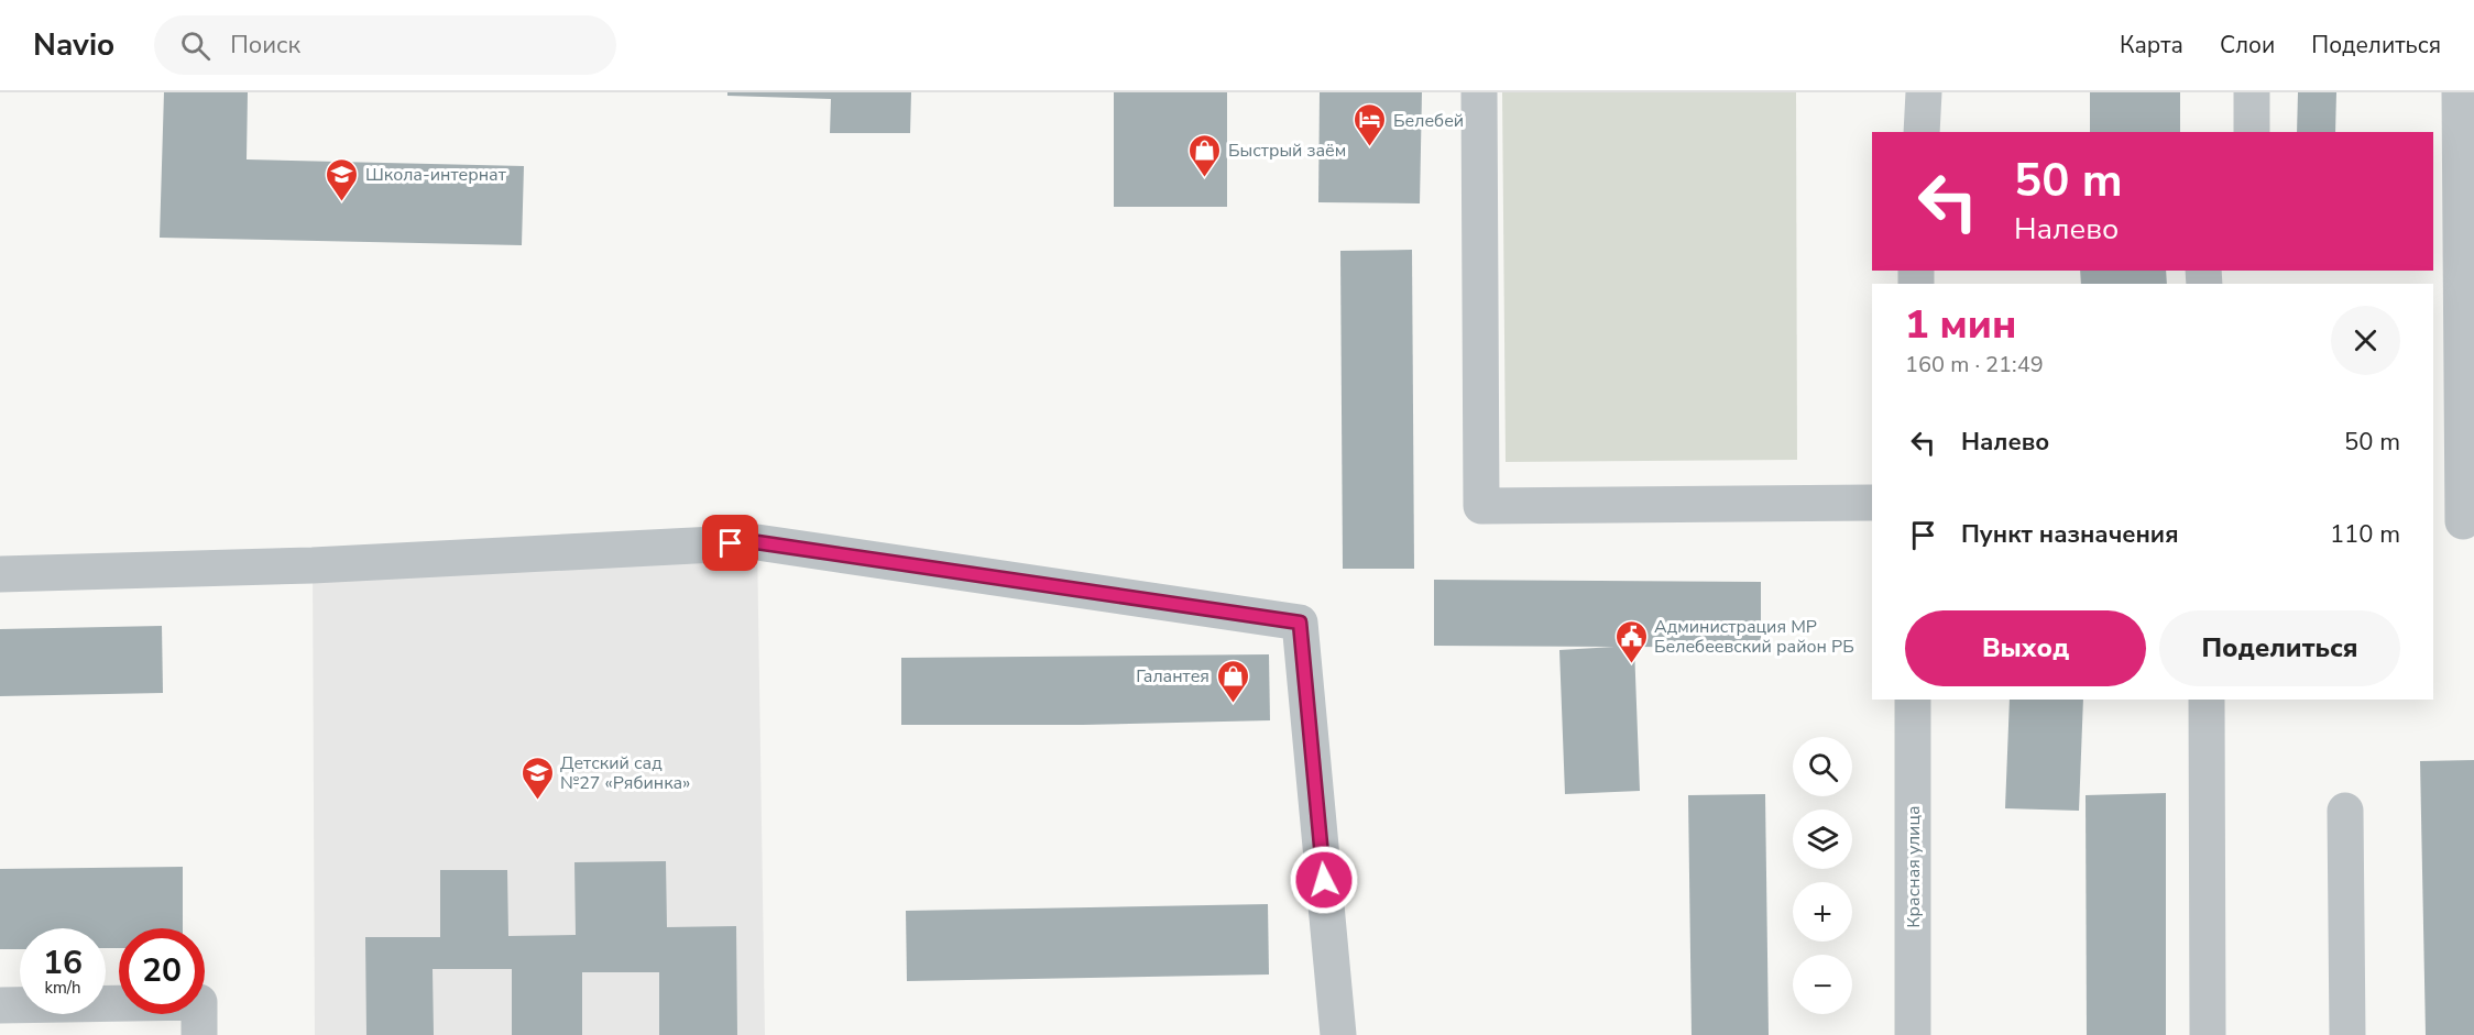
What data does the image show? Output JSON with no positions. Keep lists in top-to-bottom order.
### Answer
{
  "streets": {
    "street": ["Красная улица"]
  },
  "places": {
    "hotel": ["Белебей"],
    "shop": ["Быстрый заём", "Галантея"],
    "school or university": ["Школа-интернат", "Детский сад №27 «Рябинка»"],
    "public building": ["Администрация МР Белебеевский район РБ"]
  },
  "page": {
    "header": "Navio",
    "search": "Поиск",
    "nav": ["Карта", "Слои", "Поделиться"],
    "turn": ["50 m", "Налево"],
    "heading": ["1 мин", "160 m · 21:49"],
    "list": [
      {
        "name": "Налево",
        "value": "50 m"
      },
      {
        "name": "Пункт назначения",
        "value": "110 m"
      }
    ],
    "buttons": ["Выход", "Поделиться"],
    "map_buttons": ["+", "−"],
    "speed": "16 km/h",
    "limit": "20"
  }
}
